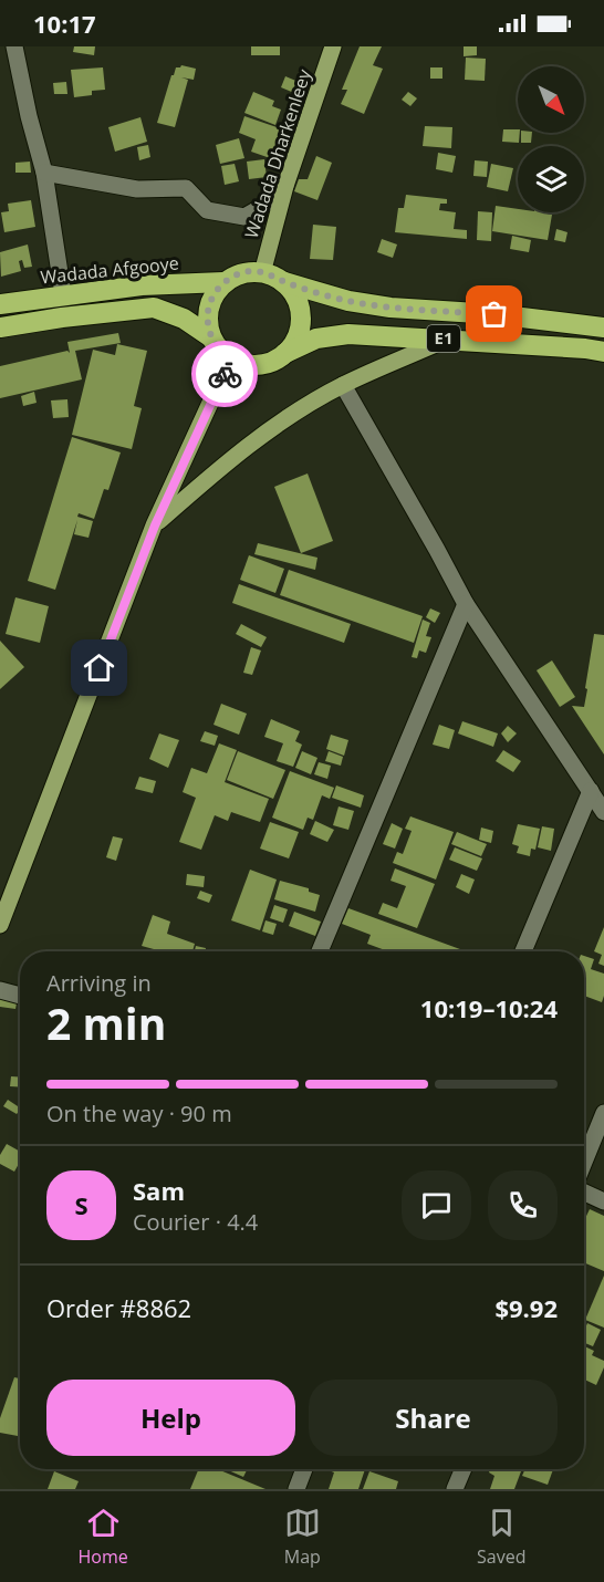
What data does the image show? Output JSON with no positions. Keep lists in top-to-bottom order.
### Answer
{
  "streets": {
    "highway": ["Wadada Afgooye", "E1"],
    "main road": ["Wadada Dharkenleey"]
  },
  "crossings": [
    ["Wadada Dharkenleey", "Wadada Afgooye"],
    ["Wadada Dharkenleey", "E1"],
    ["Wadada Afgooye", "E1"]
  ],
  "north": "bottom right",
  "page": {
    "status": "10:17",
    "heading": ["2 min", "Arriving in", "10:19–10:24"],
    "panel": [
      "Sam",
      "Courier · 4.4",
      "Order #8862",
      "$9.92"
    ],
    "bar": "On the way · 90 m",
    "round": "S",
    "buttons": ["Help", "Share"],
    "tabs": ["Home", "Map", "Saved"]
  }
}
